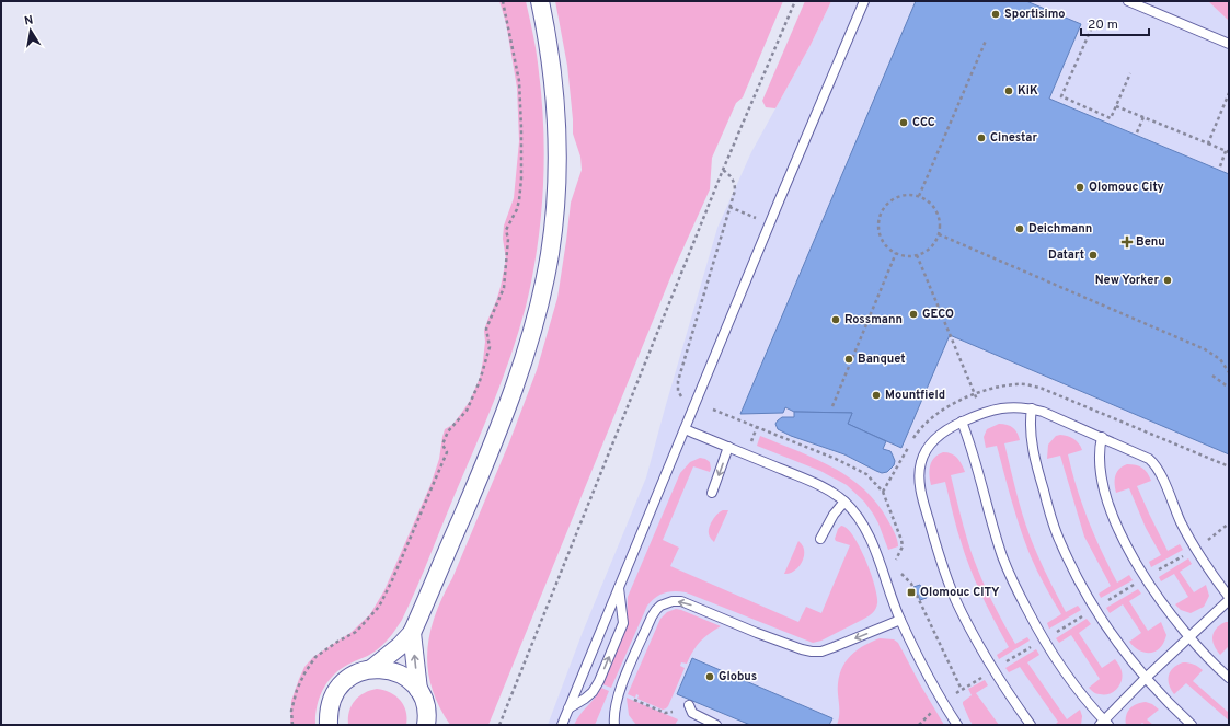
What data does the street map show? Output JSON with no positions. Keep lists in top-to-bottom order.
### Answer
{
  "places": {
    "other": [
      "Sportisimo",
      "KiK",
      "CCC",
      "Cinestar",
      "Olomouc City",
      "Deichmann",
      "Datart",
      "New Yorker",
      "GECO",
      "Rossmann",
      "Banquet",
      "Mountfield",
      "Globus"
    ],
    "health": ["Benu"],
    "transit": ["Olomouc CITY"]
  },
  "scale_bar": "20 m",
  "north": "top"
}
